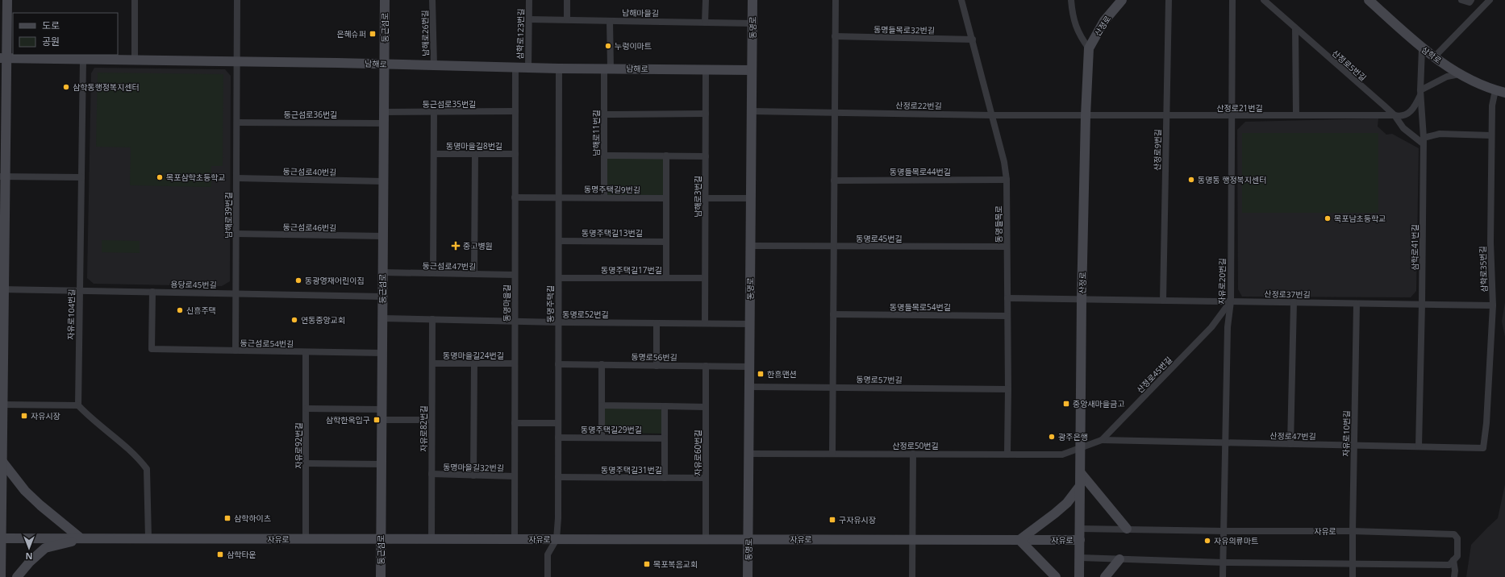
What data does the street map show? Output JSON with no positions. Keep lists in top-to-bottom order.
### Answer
{
  "streets": {
    "street": [
      "남해마을길",
      "산정로",
      "둥근섬로",
      "동명로",
      "동명들목로32번길",
      "남해로26번길",
      "삼학로123번길",
      "삼학로",
      "남해로",
      "산정로5번길",
      "둥근섬로35번길",
      "산정로22번길",
      "산정로21번길",
      "둥근섬로36번길",
      "남해로11번길",
      "동명마을길8번길",
      "산정로9번길",
      "둥근섬로40번길",
      "동명들목로44번길",
      "동명주택길9번길",
      "남해로3번길",
      "남해로39번길",
      "동명들목로",
      "둥근섬로46번길",
      "동명주택길13번길",
      "동명로45번길",
      "삼학로41번길",
      "둥근섬로47번길",
      "삼학로35번길",
      "동명주택길17번길",
      "자유로20번길",
      "용당로45번길",
      "산정로37번길",
      "동명마을길",
      "동명주택길",
      "동명들목로54번길",
      "자유로104번길",
      "동명로52번길",
      "둥근섬로54번길",
      "동명마을길24번길",
      "동명로56번길",
      "산정로45번길",
      "동명로57번길",
      "자유로82번길",
      "동명주택길29번길",
      "자유로10번길",
      "산정로47번길",
      "자유로92번길",
      "산정로50번길",
      "자유로60번길",
      "동명마을길32번길",
      "동명주택길31번길",
      "자유로"
    ]
  },
  "crossings": [
    ["남해마을길", "동명로"],
    ["남해마을길", "삼학로123번길"],
    ["남해마을길", "남해로11번길"],
    ["산정로", "산정로22번길"],
    ["산정로", "산정로21번길"],
    ["산정로", "산정로37번길"],
    ["산정로", "산정로45번길"],
    ["산정로", "산정로50번길"],
    ["산정로", "자유로"],
    ["둥근섬로", "남해로"],
    ["둥근섬로", "둥근섬로35번길"],
    ["둥근섬로", "둥근섬로36번길"],
    ["둥근섬로", "둥근섬로40번길"],
    ["둥근섬로", "둥근섬로46번길"],
    ["둥근섬로", "둥근섬로47번길"],
    ["둥근섬로", "용당로45번길"],
    ["둥근섬로", "동명로52번길"],
    ["둥근섬로", "둥근섬로54번길"],
    ["둥근섬로", "자유로"],
    ["동명로", "남해로"],
    ["동명로", "산정로22번길"],
    ["동명로", "동명로45번길"],
    ["동명로", "동명로52번길"],
    ["동명로", "동명로56번길"],
    ["동명로", "동명로57번길"],
    ["동명로", "산정로50번길"],
    ["동명로", "자유로"],
    ["동명들목로32번길", "동명들목로"],
    ["남해로26번길", "남해로"],
    ["삼학로123번길", "남해로"],
    ["삼학로", "삼학로41번길"],
    ["삼학로", "삼학로35번길"],
    ["남해로", "남해로11번길"],
    ["남해로", "남해로3번길"],
    ["남해로", "남해로39번길"],
    ["남해로", "동명마을길"],
    ["남해로", "동명주택길"],
    ["남해로", "자유로104번길"],
    ["산정로5번길", "산정로21번길"],
    ["산정로5번길", "삼학로41번길"],
    ["둥근섬로35번길", "동명마을길"],
    ["산정로22번길", "산정로21번길"],
    ["산정로22번길", "동명들목로"],
    ["산정로21번길", "산정로9번길"],
    ["산정로21번길", "삼학로41번길"],
    ["산정로21번길", "자유로20번길"],
    ["둥근섬로36번길", "남해로39번길"],
    ["남해로11번길", "동명주택길9번길"],
    ["동명마을길8번길", "동명마을길"],
    ["산정로9번길", "산정로37번길"],
    ["둥근섬로40번길", "남해로39번길"],
    ["동명들목로44번길", "동명들목로"],
    ["동명주택길9번길", "동명마을길"],
    ["동명주택길9번길", "동명주택길"],
    ["남해로3번길", "동명주택길17번길"],
    ["남해로3번길", "동명로52번길"],
    ["남해로39번길", "둥근섬로46번길"],
    ["남해로39번길", "용당로45번길"],
    ["남해로39번길", "둥근섬로54번길"],
    ["동명들목로", "동명로45번길"],
    ["동명들목로", "산정로37번길"],
    ["동명들목로", "동명들목로54번길"],
    ["동명들목로", "동명로57번길"],
    ["동명들목로", "산정로50번길"],
    ["동명주택길13번길", "동명주택길"],
    ["삼학로41번길", "산정로37번길"],
    ["삼학로41번길", "산정로47번길"],
    ["둥근섬로47번길", "동명마을길"],
    ["삼학로35번길", "산정로37번길"],
    ["삼학로35번길", "산정로47번길"],
    ["동명주택길17번길", "동명주택길"],
    ["자유로20번길", "산정로37번길"],
    ["자유로20번길", "산정로45번길"],
    ["자유로20번길", "산정로47번길"],
    ["자유로20번길", "자유로"],
    ["용당로45번길", "자유로104번길"],
    ["용당로45번길", "둥근섬로54번길"],
    ["산정로37번길", "산정로45번길"],
    ["산정로37번길", "자유로10번길"],
    ["동명마을길", "동명로52번길"],
    ["동명마을길", "동명마을길24번길"],
    ["동명마을길", "동명마을길32번길"],
    ["동명마을길", "자유로"],
    ["동명주택길", "동명로52번길"],
    ["동명주택길", "동명로56번길"],
    ["동명주택길", "동명주택길29번길"],
    ["동명주택길", "동명주택길31번길"],
    ["동명주택길", "자유로"],
    ["동명로52번길", "자유로82번길"],
    ["둥근섬로54번길", "자유로92번길"],
    ["동명마을길24번길", "자유로82번길"],
    ["동명로56번길", "자유로60번길"],
    ["산정로45번길", "산정로47번길"],
    ["산정로45번길", "산정로50번길"],
    ["자유로82번길", "동명마을길32번길"],
    ["자유로82번길", "자유로"],
    ["자유로10번길", "산정로47번길"],
    ["자유로10번길", "자유로"],
    ["자유로92번길", "자유로"],
    ["자유로60번길", "동명주택길31번길"],
    ["자유로60번길", "자유로"]
  ],
  "places": {
    "transit": [
      "은혜슈퍼",
      "한흥맨션",
      "중앙새마을금고",
      "자유시장",
      "삼학한옥입구",
      "삼학하이츠",
      "구자유시장",
      "삼학타운",
      "목포복음교회"
    ],
    "other": [
      "누렁이마트",
      "삼학동행정복지센터",
      "목포삼학초등학교",
      "동명동 행정복지센터",
      "목포남초등학교",
      "동광영재어린이집",
      "신흥주택",
      "연동중앙교회",
      "광주은행",
      "자유의류마트"
    ],
    "health": ["중고병원"]
  },
  "legend": ["도로", "공원"],
  "north": "bottom"
}
